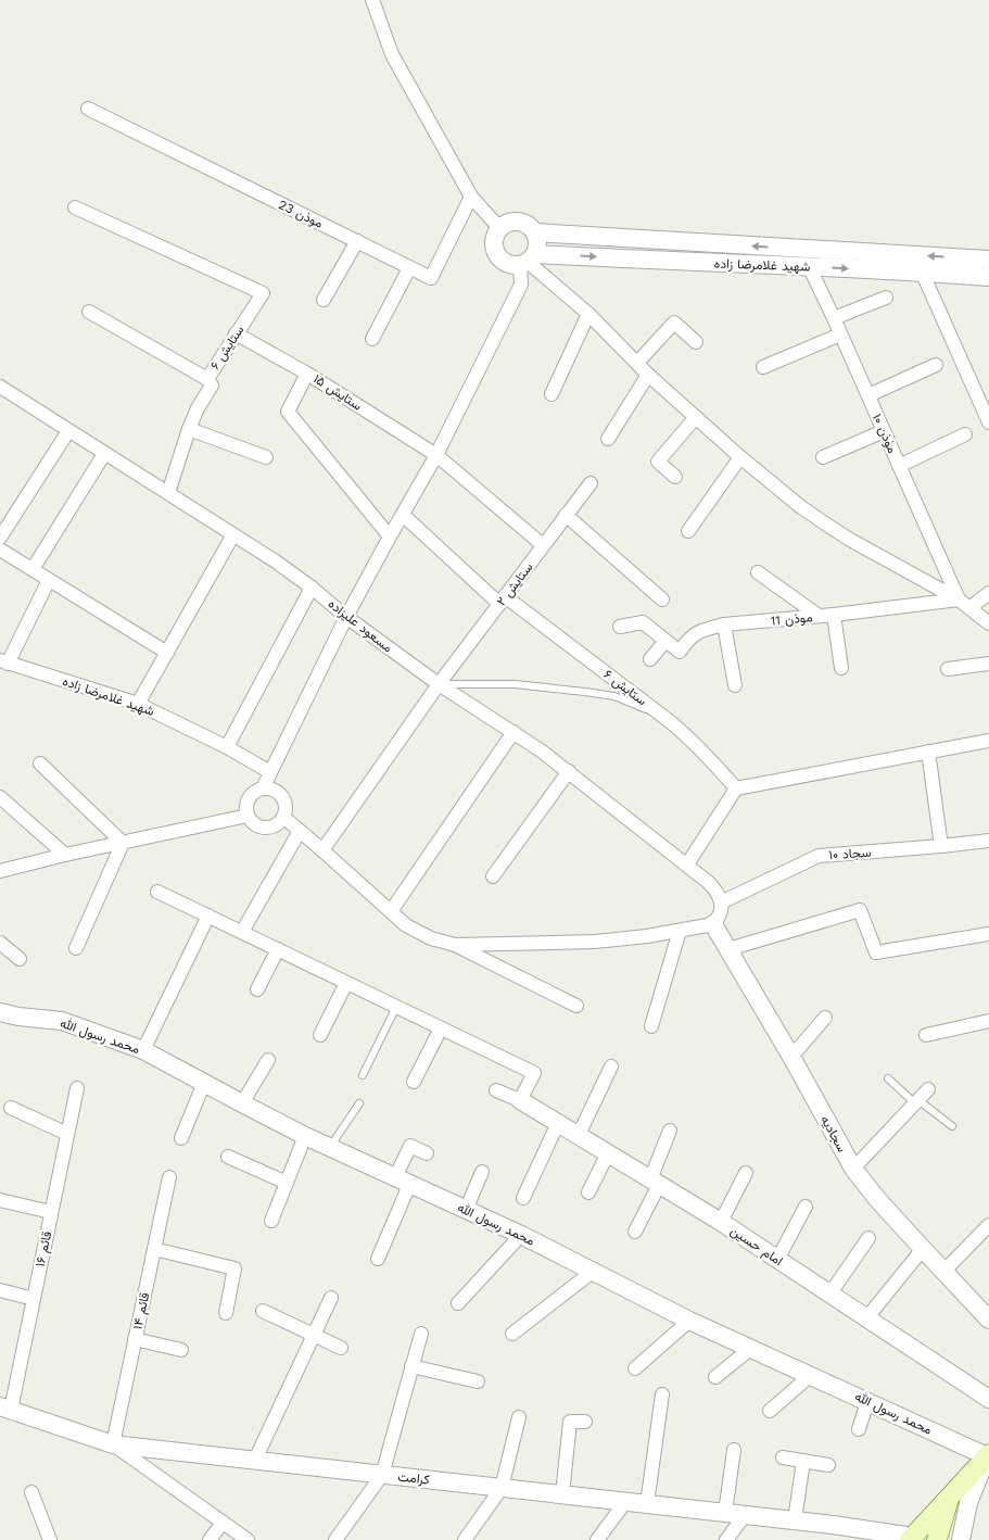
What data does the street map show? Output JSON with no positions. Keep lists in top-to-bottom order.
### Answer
{
  "streets": {
    "street": [
      "موذن 23",
      "شهید غلامرضا زاده",
      "ستایش ۶",
      "ستایش ۱۵",
      "موٰذن ۱۰",
      "ستایش ۲",
      "موذن 11",
      "مسعود علیزاده",
      "سجاد ۱۰",
      "محمد رسول الله",
      "سجادیه",
      "امام حسین",
      "قائم ۱۶",
      "قائم ۱۴",
      "کرامت"
    ]
  },
  "crossings": [
    ["شهید غلامرضا زاده", "موٰذن ۱۰"],
    ["ستایش ۶", "ستایش ۱۵"],
    ["ستایش ۶", "ستایش ۲"],
    ["ستایش ۶", "مسعود علیزاده"],
    ["ستایش ۱۵", "ستایش ۲"],
    ["موٰذن ۱۰", "موذن 11"],
    ["ستایش ۲", "مسعود علیزاده"],
    ["مسعود علیزاده", "سجاد ۱۰"],
    ["قائم ۱۶", "کرامت"],
    ["قائم ۱۴", "کرامت"]
  ]
}
